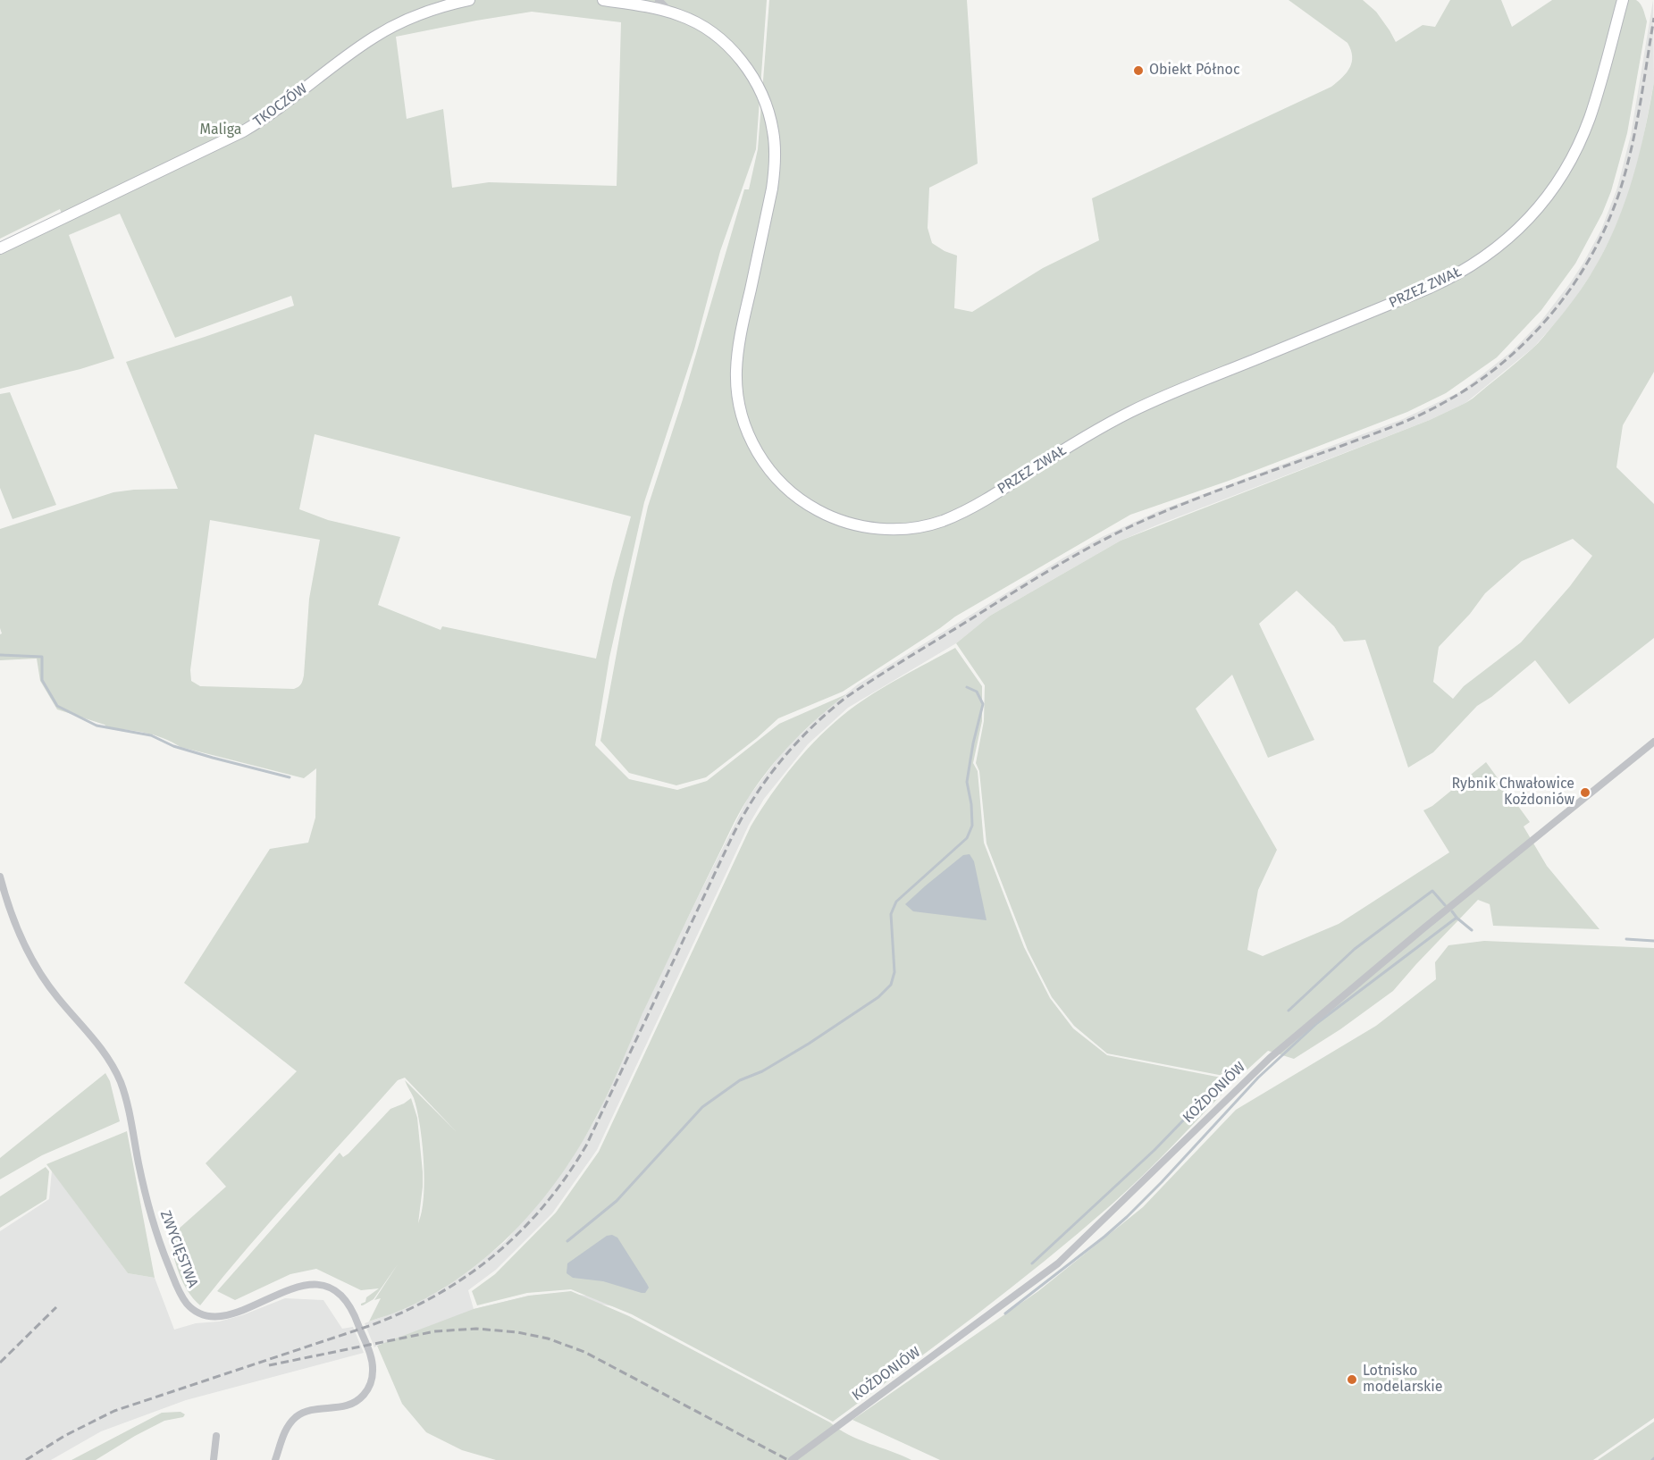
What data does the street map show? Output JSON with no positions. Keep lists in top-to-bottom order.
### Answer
{
  "streets": {
    "street": [
      "TKOCZÓW",
      "PRZEZ ZWAŁ",
      "KOŻDONIÓW",
      "ZWYCIĘSTWA"
    ]
  },
  "parks": ["Maliga"],
  "places": ["Obiekt Północ", "Rybnik Chwałowice Kożdoniów", "Lotnisko modelarskie"]
}
